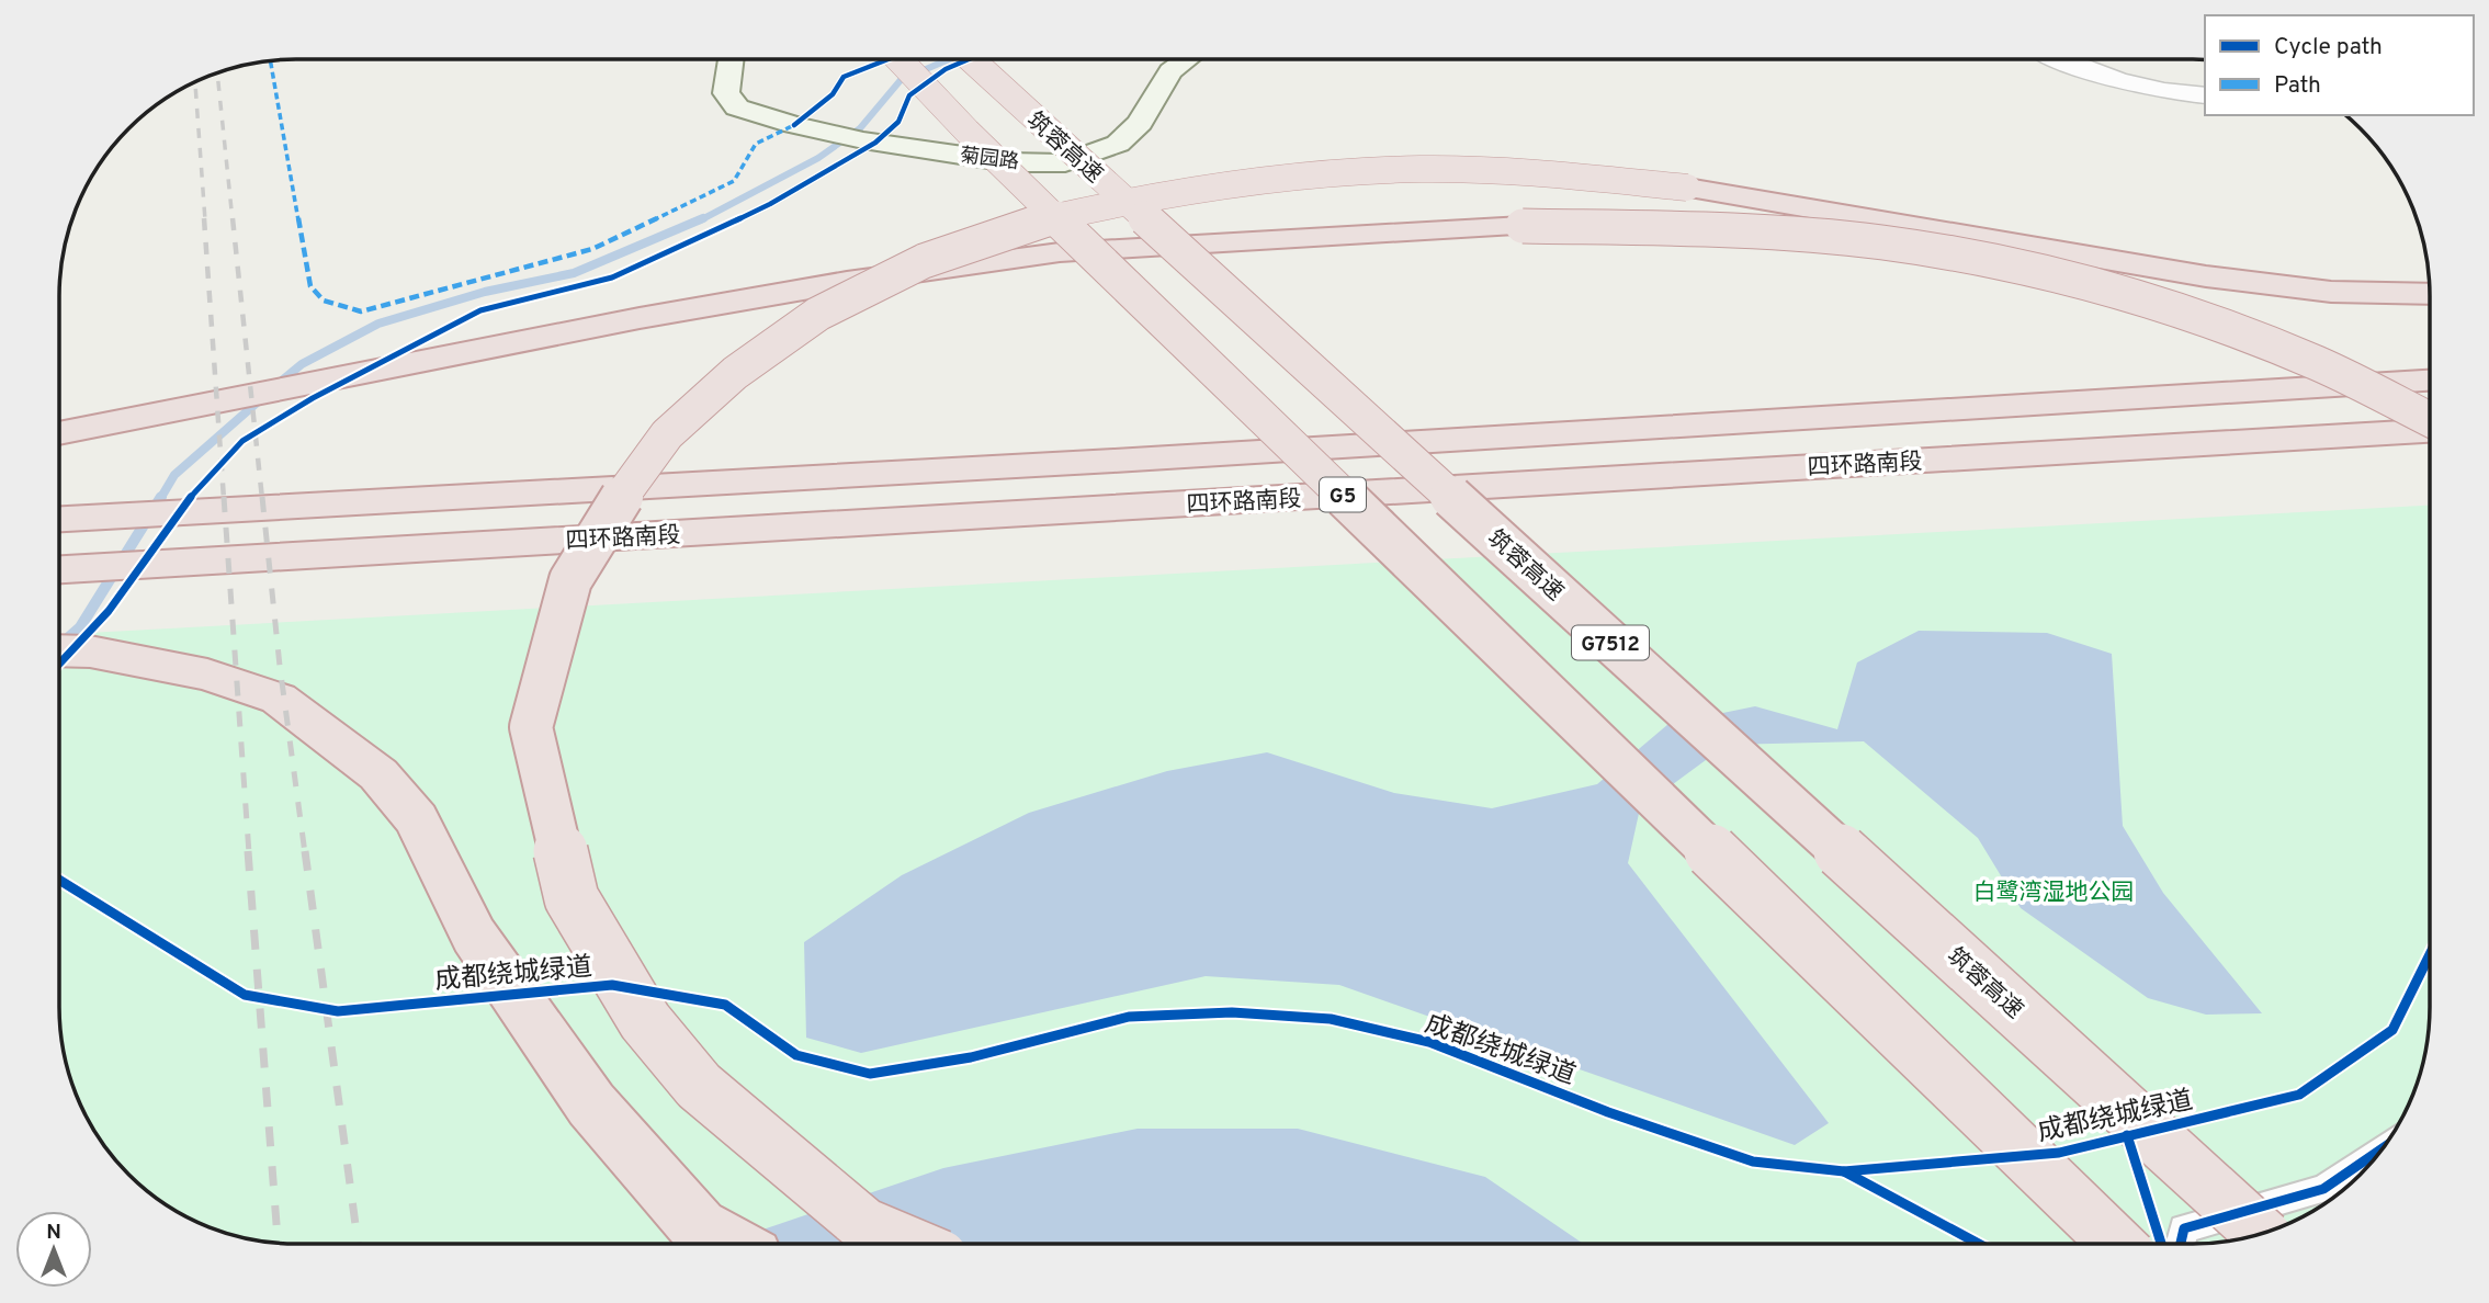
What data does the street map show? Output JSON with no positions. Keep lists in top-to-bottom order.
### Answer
{
  "streets": {
    "highway": [
      "筑蓉高速",
      "四环路南段",
      "G5",
      "G7512"
    ],
    "street": ["菊园路"],
    "cycle path": ["成都绕城绿道"]
  },
  "parks": ["白鹭湾湿地公园"],
  "legend": ["Cycle path", "Path"],
  "north": "top"
}
